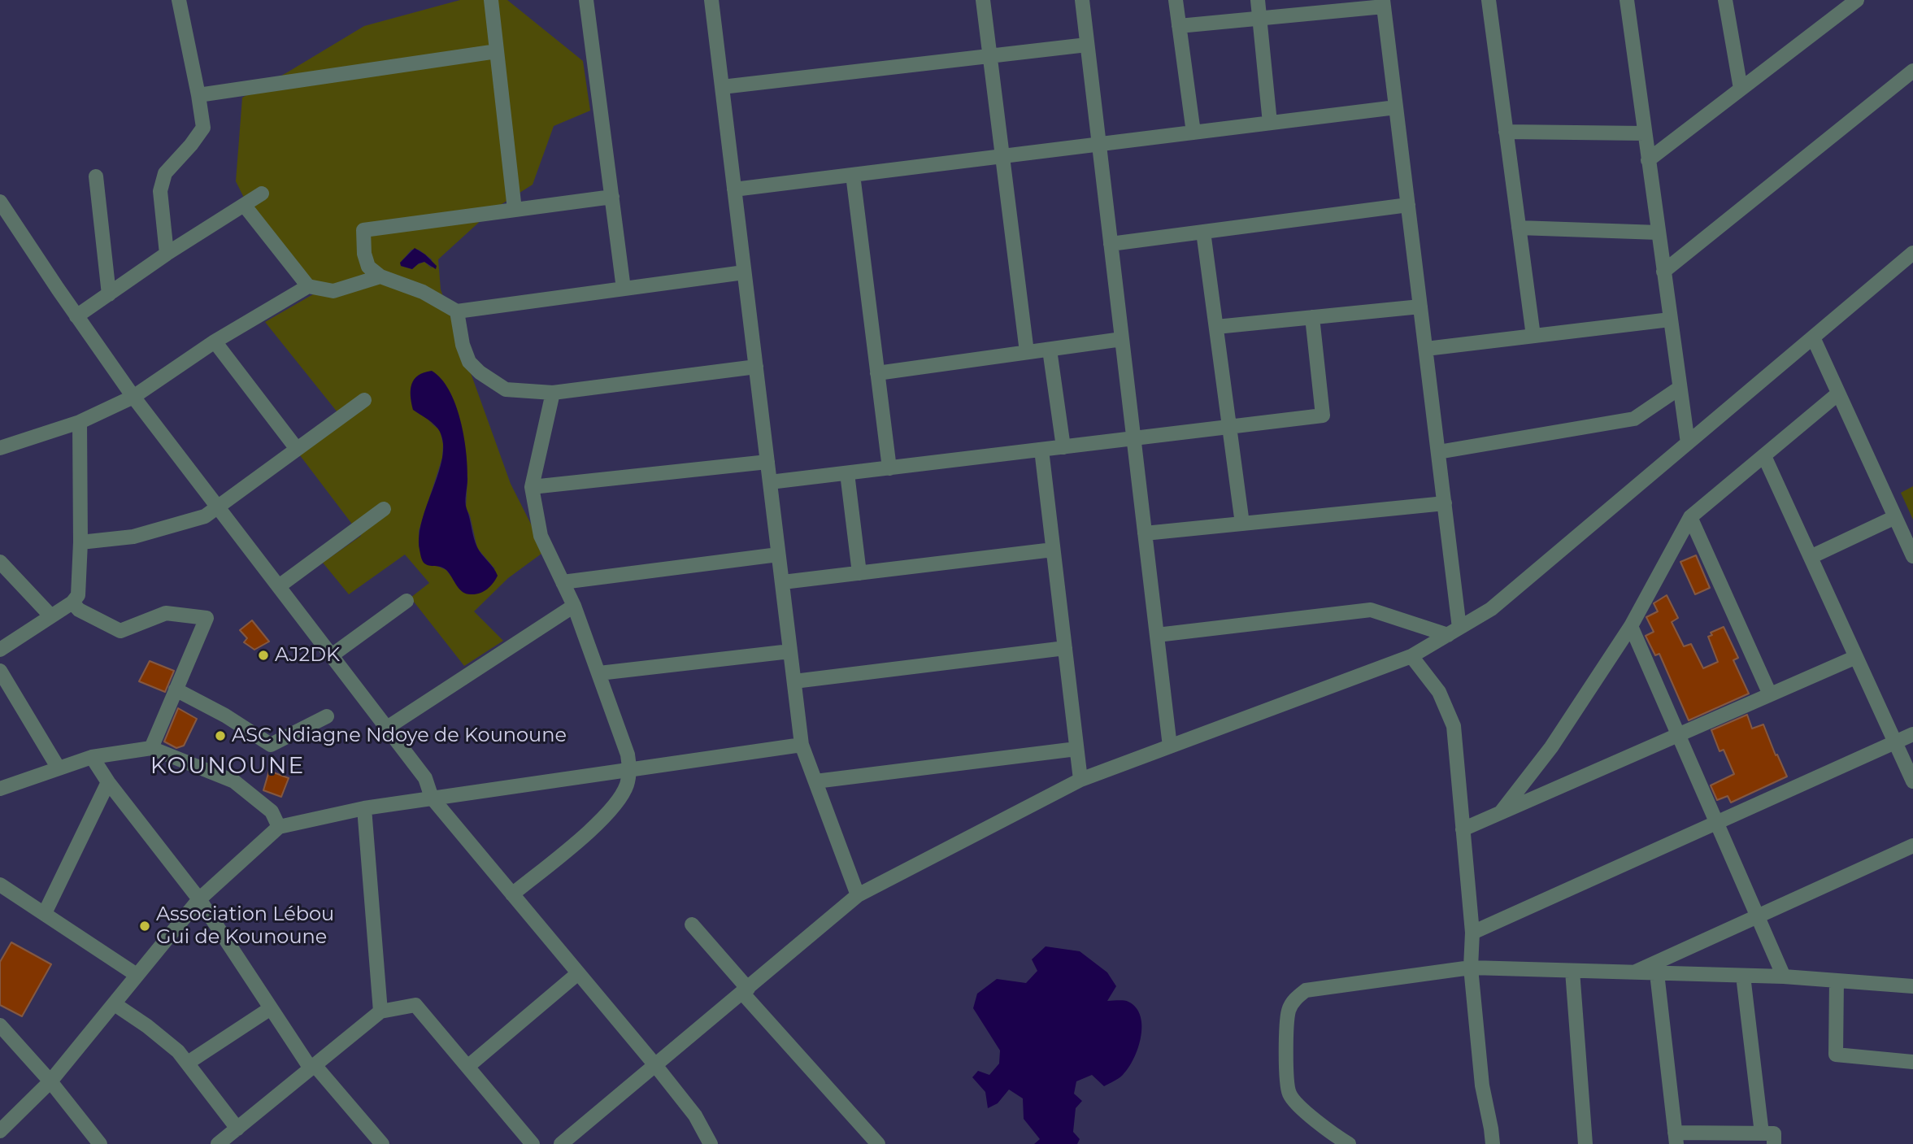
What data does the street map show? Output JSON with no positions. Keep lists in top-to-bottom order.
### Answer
{
  "districts": ["KOUNOUNE"],
  "places": ["AJ2DK", "ASC Ndiagne Ndoye de Kounoune", "Association Lébou Gui de Kounoune"]
}
